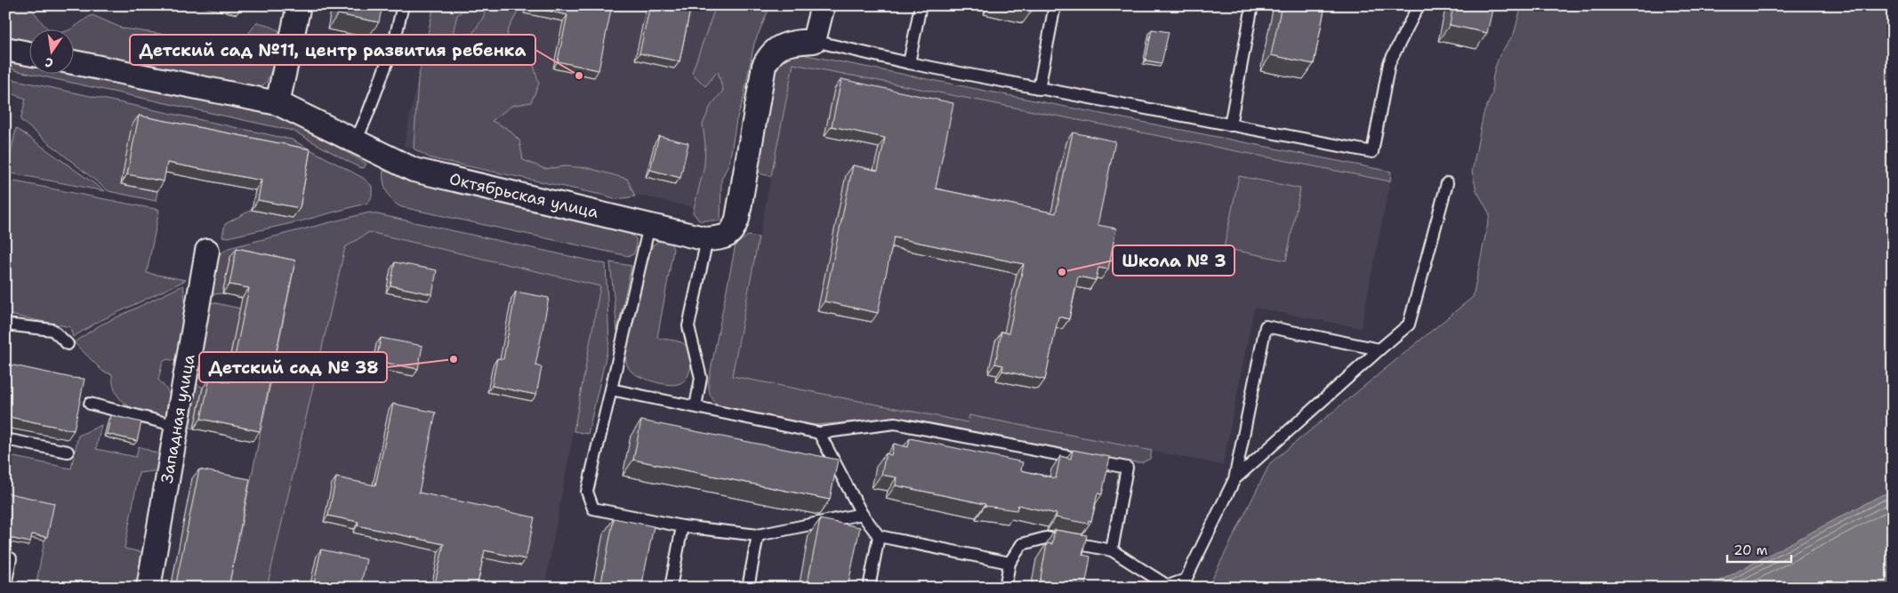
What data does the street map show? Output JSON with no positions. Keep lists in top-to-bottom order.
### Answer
{
  "streets": {
    "street": ["Октябрьская улица", "Западная улица"]
  },
  "places": ["Детский сад №11, центр развития ребенка", "Школа № 3", "Детский сад № 38"],
  "scale_bar": "20 m",
  "north": "bottom"
}
